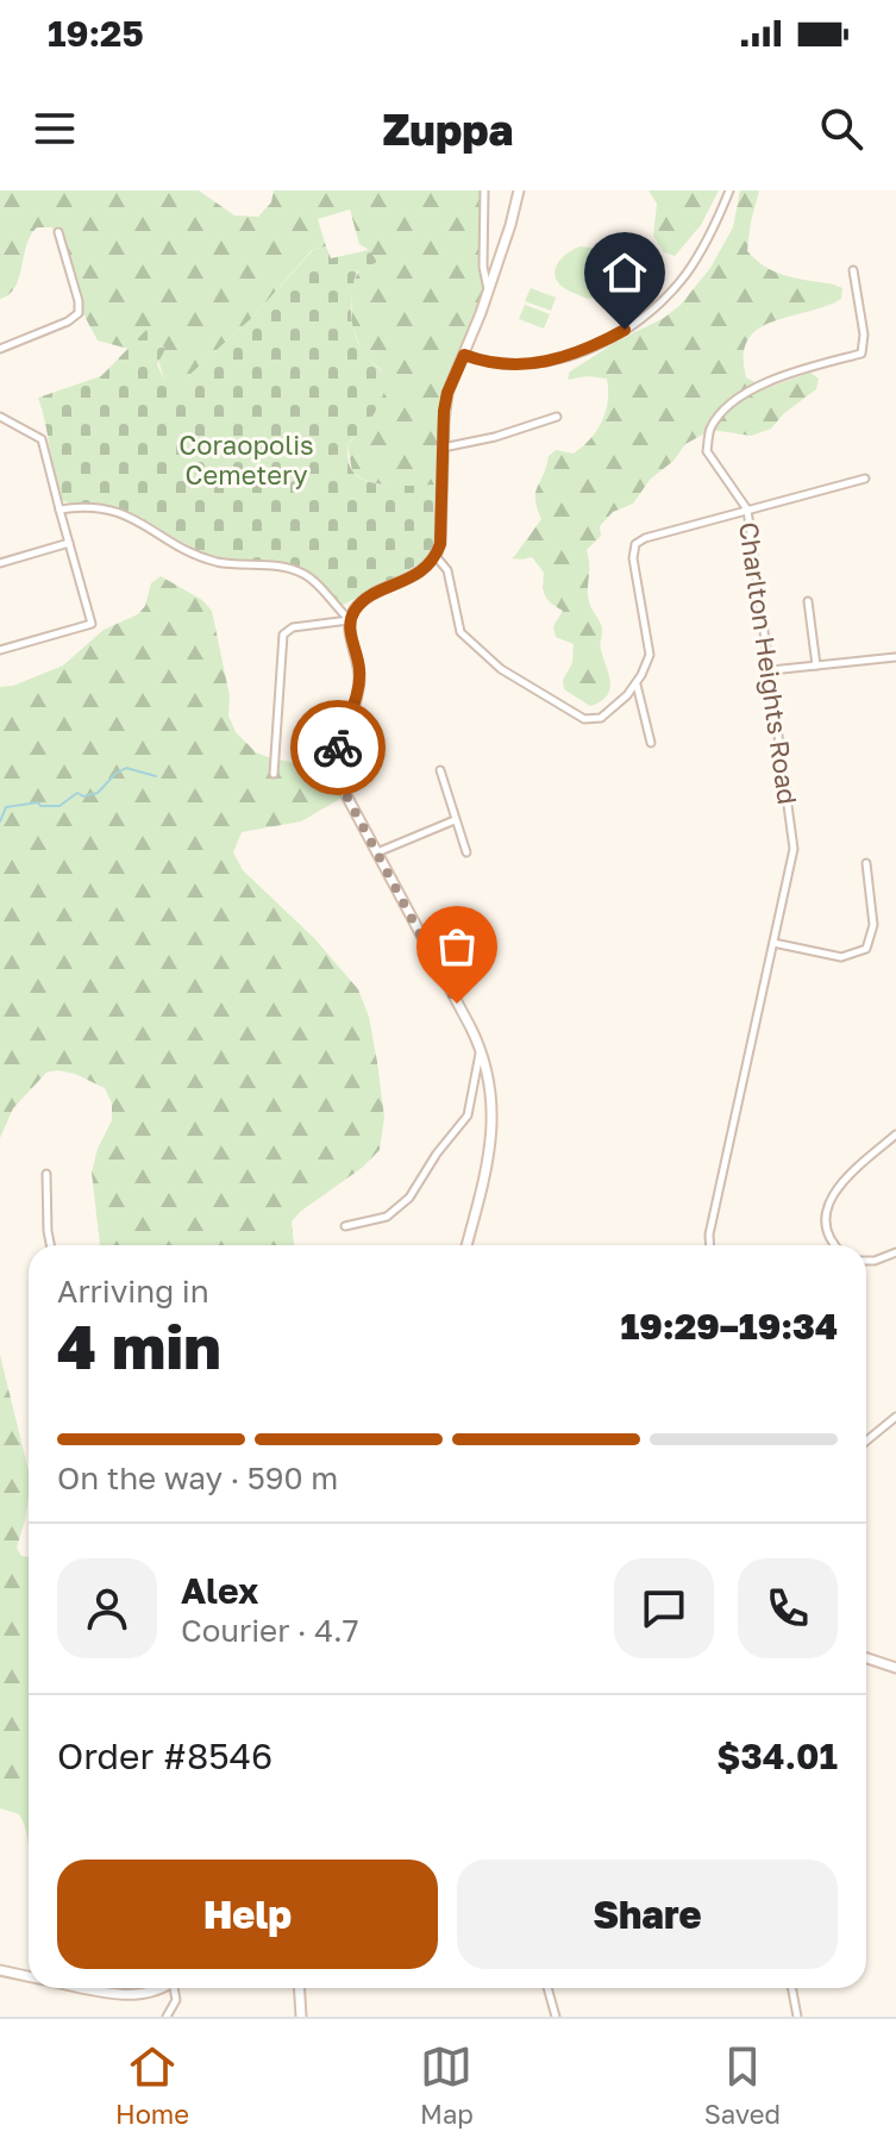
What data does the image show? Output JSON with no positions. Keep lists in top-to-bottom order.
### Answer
{
  "streets": {
    "street": ["Charlton Heights Road"]
  },
  "parks": ["Coraopolis Cemetery"],
  "page": {
    "status": "19:25",
    "header": "Zuppa",
    "heading": ["4 min", "Arriving in", "19:29–19:34"],
    "panel": [
      "Alex",
      "Courier · 4.7",
      "Order #8546",
      "$34.01"
    ],
    "bar": "On the way · 590 m",
    "buttons": ["Help", "Share"],
    "tabs": ["Home", "Map", "Saved"]
  }
}
